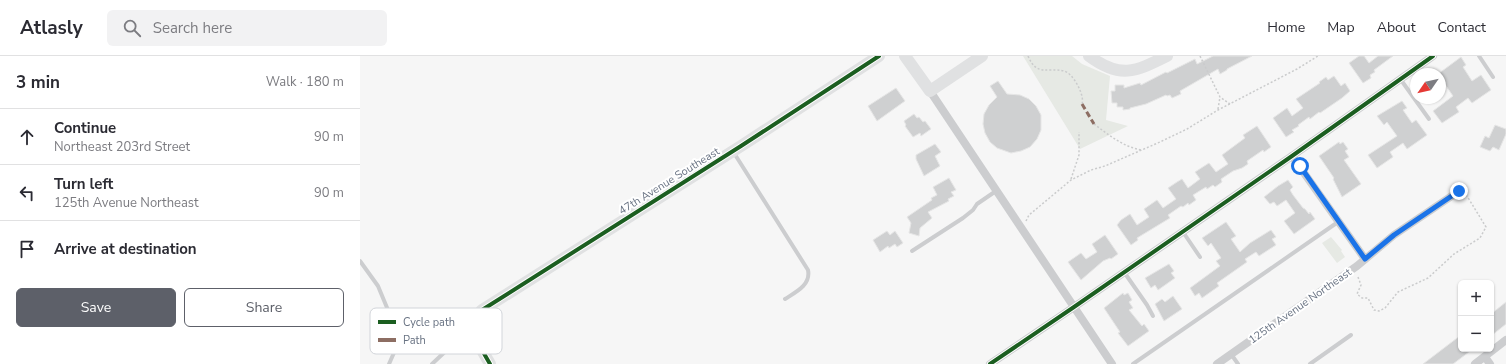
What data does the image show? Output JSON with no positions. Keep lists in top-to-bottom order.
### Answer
{
  "streets": {
    "street": ["47th Avenue Southeast", "125th Avenue Northeast"]
  },
  "legend": ["Cycle path", "Path"],
  "north": "bottom left",
  "page": {
    "header": "Atlasly",
    "search": "Search here",
    "nav": [
      "Home",
      "Map",
      "About",
      "Contact"
    ],
    "heading": ["3 min", "Walk · 180 m"],
    "list": [
      ["Continue", "Northeast 203rd Street", "90 m"],
      ["Turn left", "125th Avenue Northeast", "90 m"],
      "Arrive at destination"
    ],
    "buttons": ["Save", "Share"],
    "map_buttons": ["+", "−"]
  }
}
